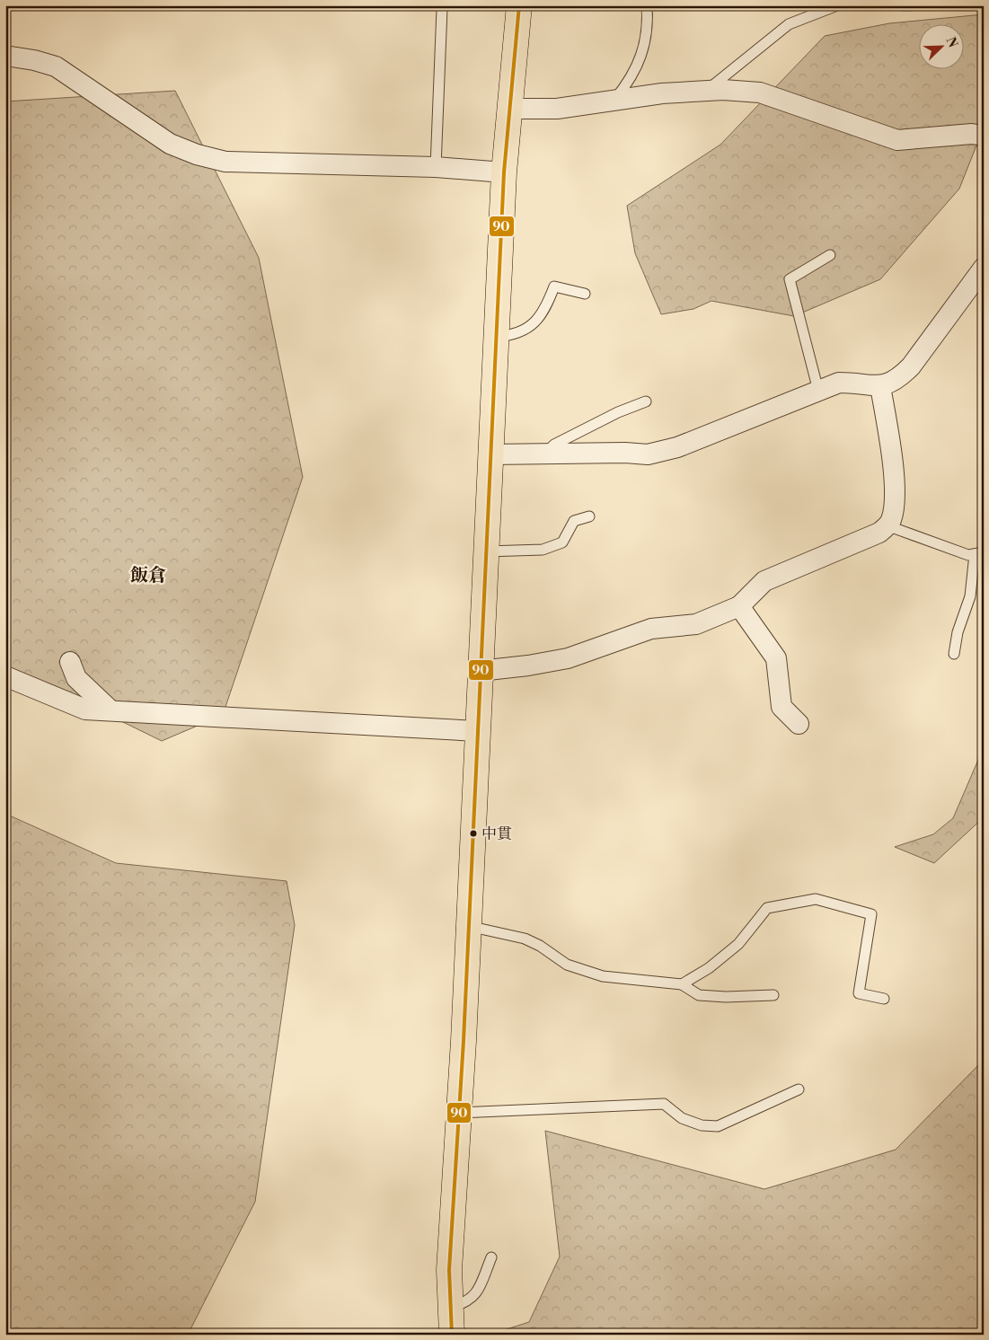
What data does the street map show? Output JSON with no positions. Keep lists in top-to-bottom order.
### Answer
{
  "districts": ["飯倉"],
  "places": ["中貫"],
  "lines": ["transit line 90"],
  "north": "top right"
}
